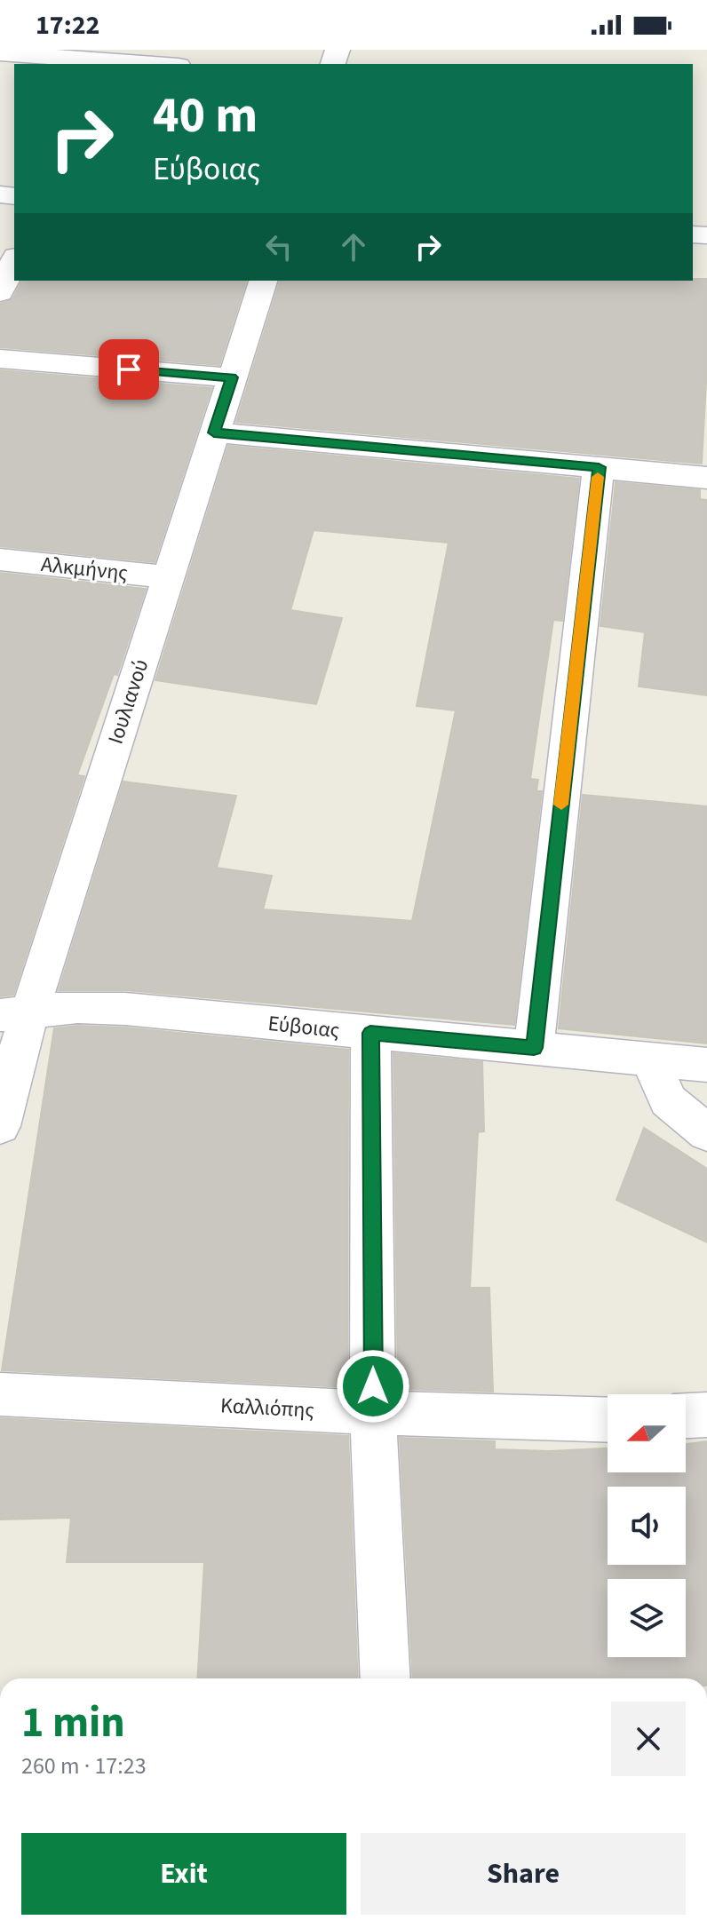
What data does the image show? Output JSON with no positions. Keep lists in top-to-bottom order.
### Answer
{
  "streets": {
    "street": [
      "Αλκμήνης",
      "Ιουλιανού",
      "Εύβοιας",
      "Καλλιόπης"
    ]
  },
  "crossings": [
    ["Αλκμήνης", "Ιουλιανού"],
    ["Ιουλιανού", "Εύβοιας"]
  ],
  "north": "left",
  "page": {
    "status": "17:22",
    "turn": ["40 m", "Εύβοιας"],
    "heading": ["1 min", "260 m · 17:23"],
    "buttons": ["Exit", "Share"]
  }
}
